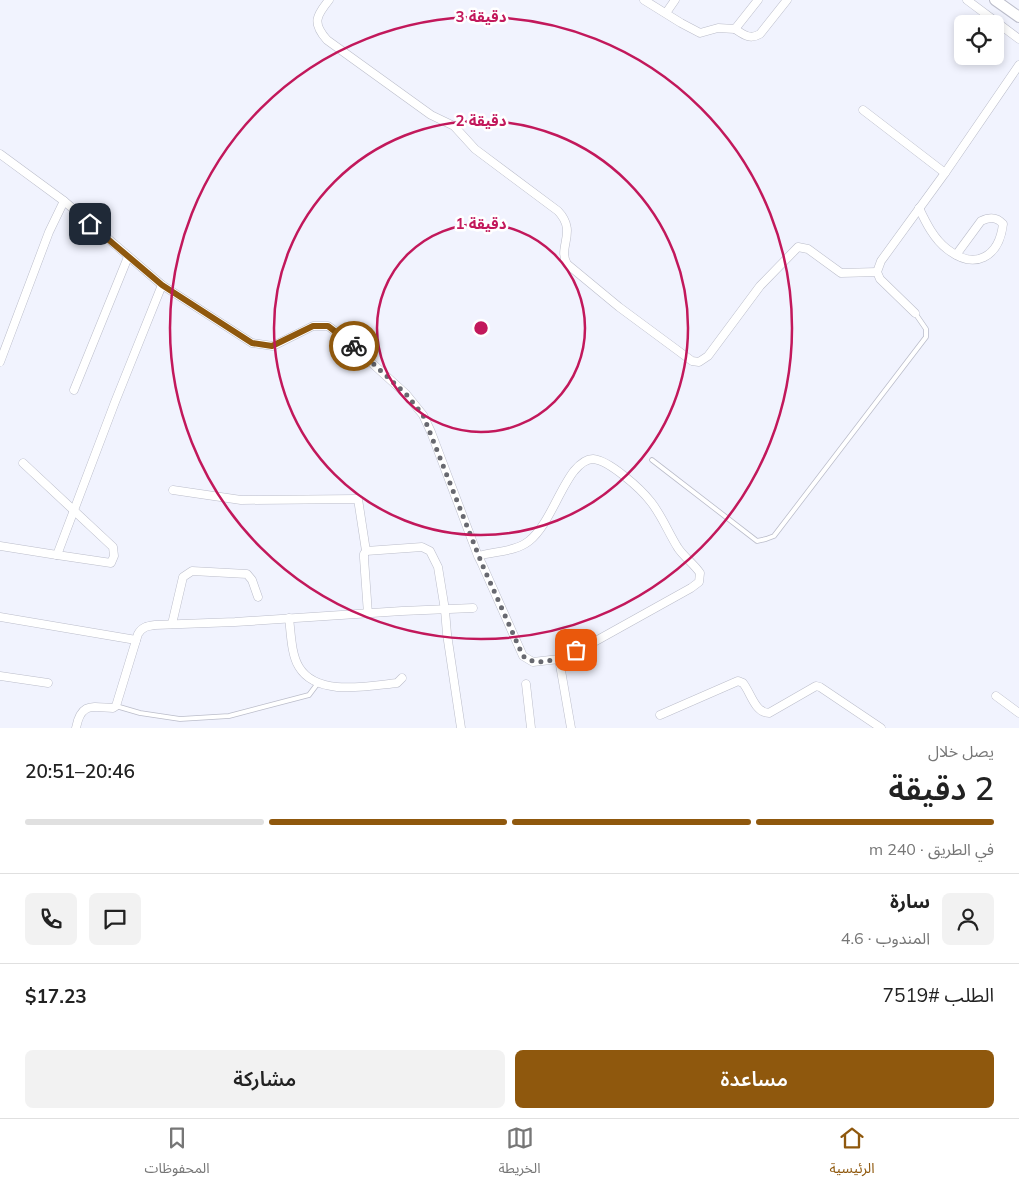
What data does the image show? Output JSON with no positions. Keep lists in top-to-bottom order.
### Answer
{
  "page": {
    "heading": ["2 دقيقة", "يصل خلال", "20:46–20:51"],
    "panel": [
      "سارة",
      "المندوب · 4.6",
      "الطلب #7519",
      "$17.23"
    ],
    "bar": "في الطريق · 240 m",
    "buttons": ["مساعدة", "مشاركة"],
    "tabs": ["الرئيسية", "الخريطة", "المحفوظات"]
  },
  "rings": ["3 دقيقة", "2 دقيقة", "1 دقيقة"]
}
